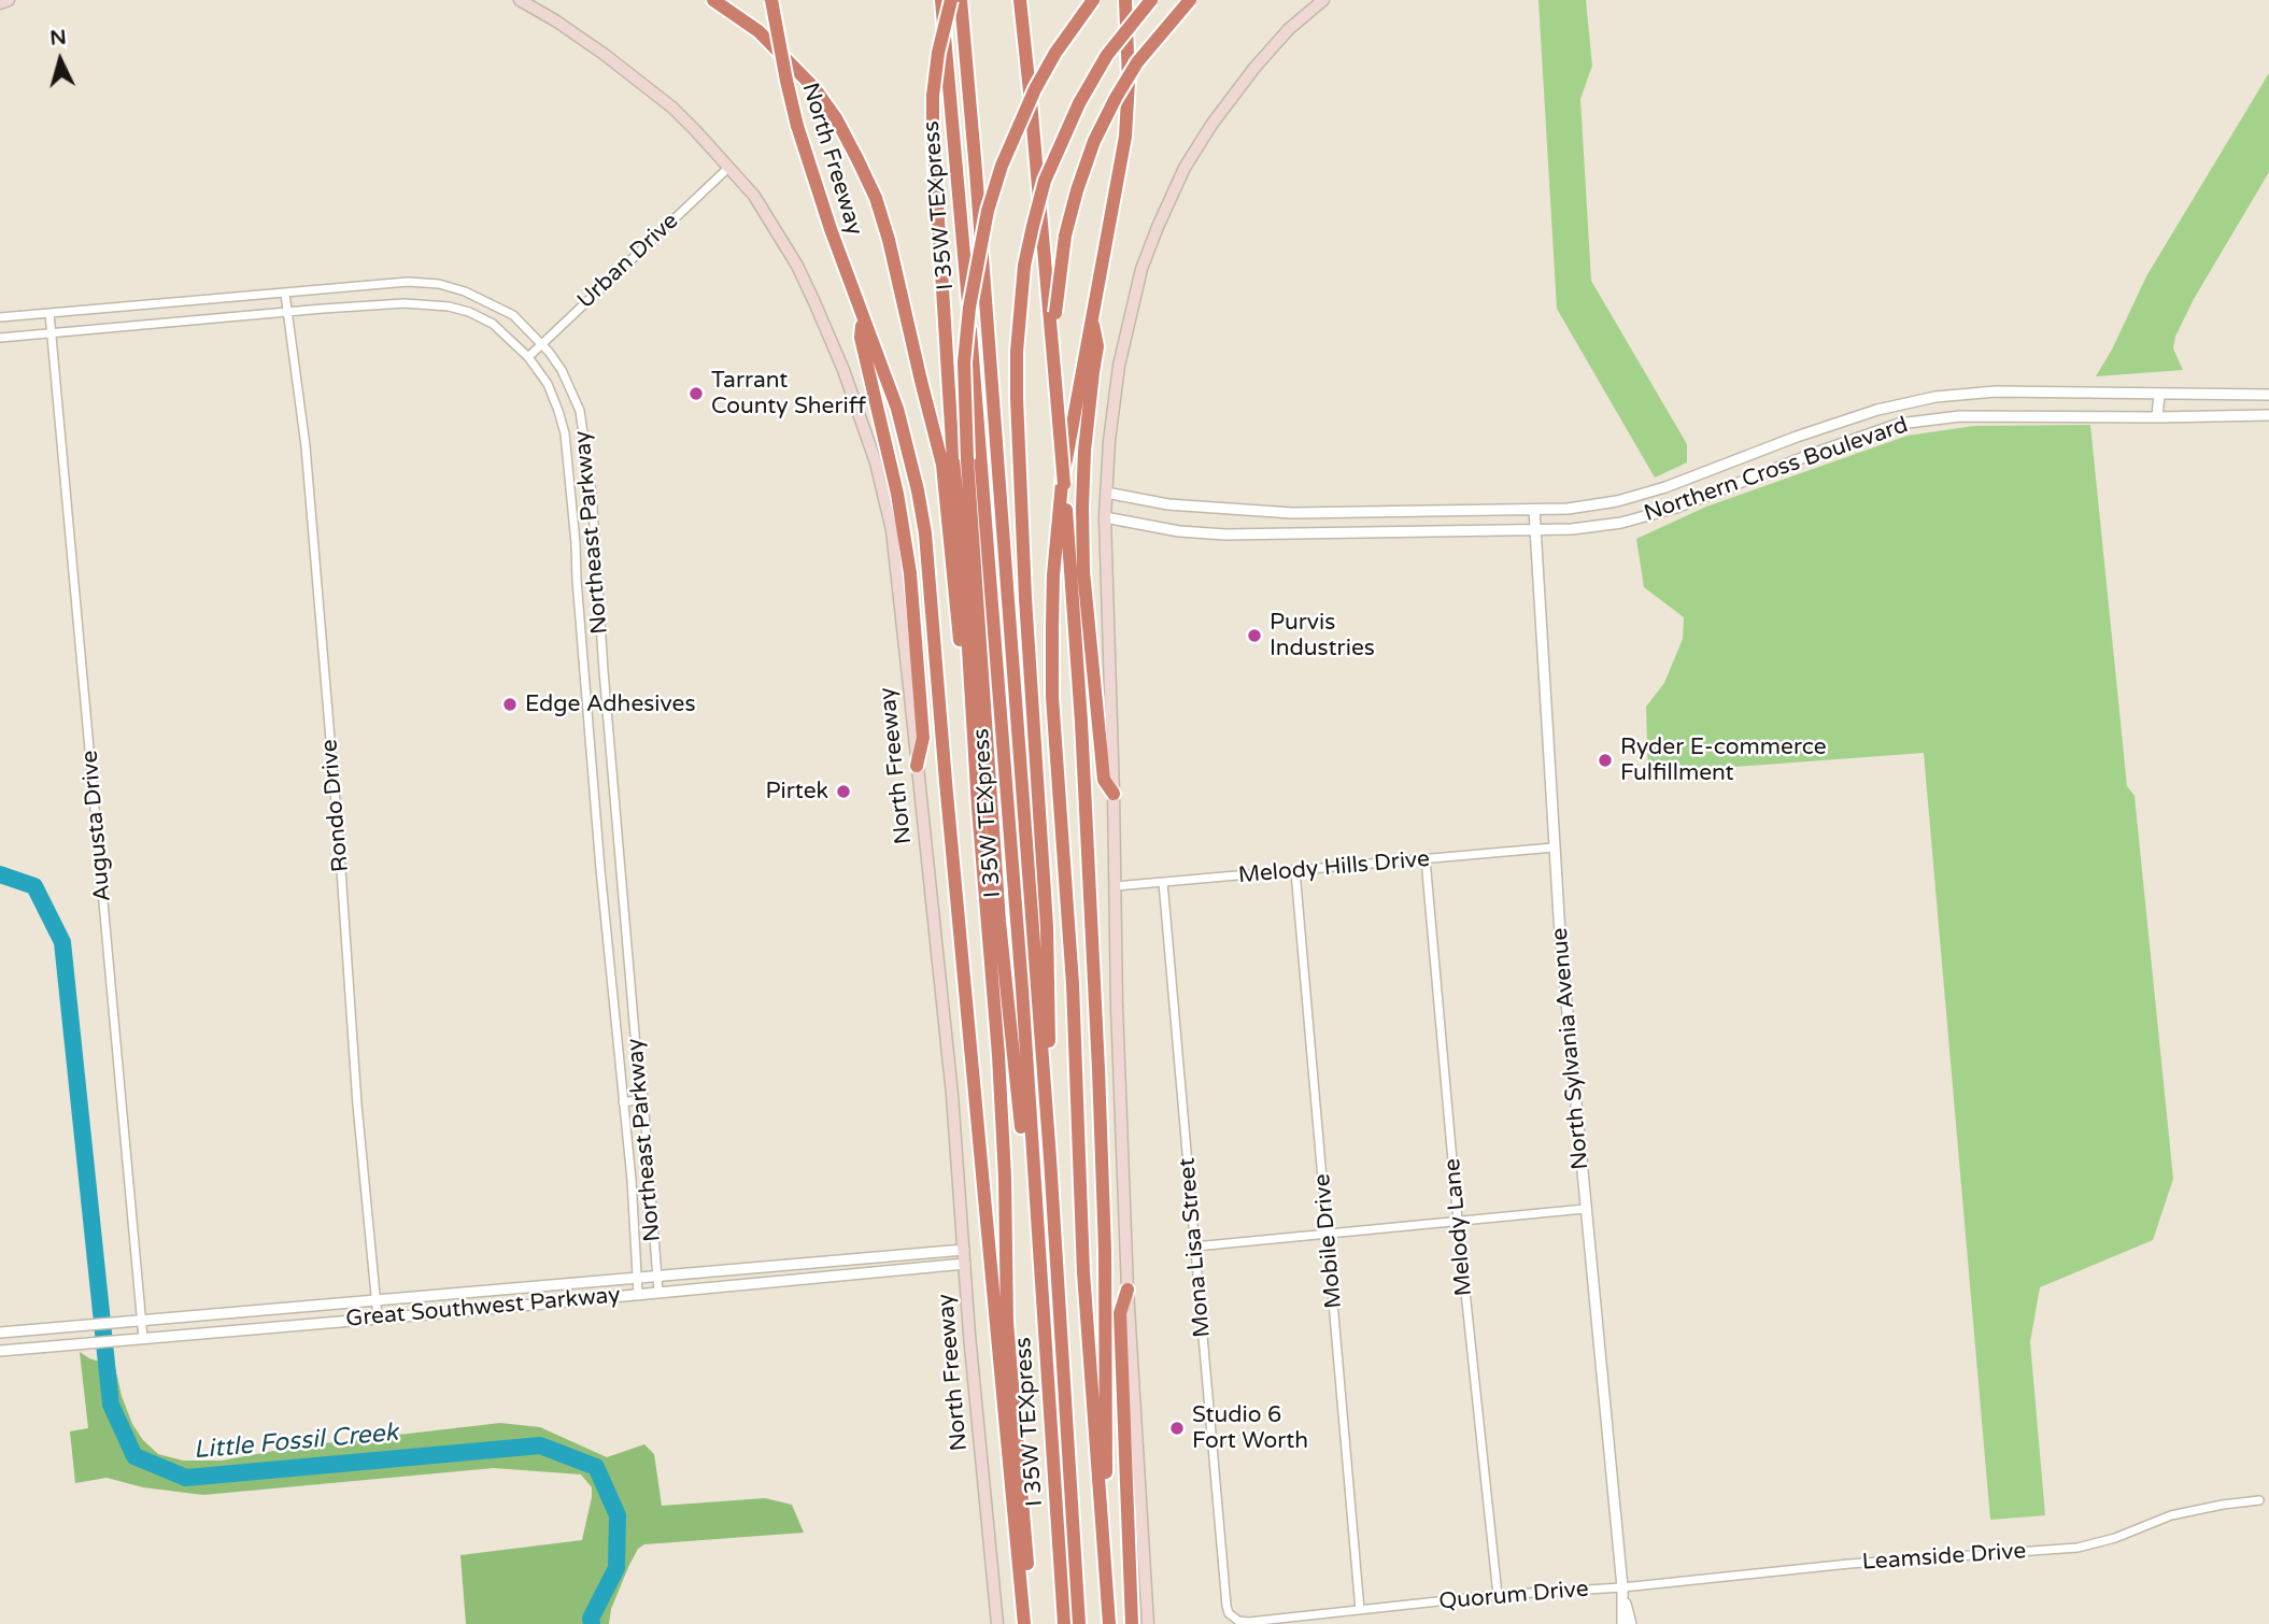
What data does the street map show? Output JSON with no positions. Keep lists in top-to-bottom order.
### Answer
{
  "streets": {
    "highway": ["North Freeway", "I 35W TEXpress"],
    "street": [
      "Urban Drive",
      "Northern Cross Boulevard",
      "Northeast Parkway",
      "Rondo Drive",
      "Augusta Drive",
      "Melody Hills Drive",
      "North Sylvania Avenue",
      "Melody Lane",
      "Mobile Drive",
      "Mona Lisa Street",
      "Great Southwest Parkway",
      "Leamside Drive",
      "Quorum Drive"
    ]
  },
  "crossings": [
    ["North Freeway", "Urban Drive"],
    ["North Freeway", "Great Southwest Parkway"],
    ["Urban Drive", "Northeast Parkway"],
    ["Northern Cross Boulevard", "North Sylvania Avenue"],
    ["Northeast Parkway", "Rondo Drive"],
    ["Northeast Parkway", "Augusta Drive"],
    ["Northeast Parkway", "Great Southwest Parkway"],
    ["Rondo Drive", "Great Southwest Parkway"],
    ["Augusta Drive", "Great Southwest Parkway"],
    ["Melody Hills Drive", "North Sylvania Avenue"],
    ["Melody Hills Drive", "Melody Lane"],
    ["Melody Hills Drive", "Mobile Drive"],
    ["Melody Hills Drive", "Mona Lisa Street"],
    ["North Sylvania Avenue", "Leamside Drive"],
    ["North Sylvania Avenue", "Quorum Drive"],
    ["Melody Lane", "Quorum Drive"],
    ["Mobile Drive", "Quorum Drive"],
    ["Mona Lisa Street", "Quorum Drive"],
    ["Leamside Drive", "Quorum Drive"]
  ],
  "water": ["Little Fossil Creek"],
  "places": [
    "Tarrant County Sheriff",
    "Purvis Industries",
    "Edge Adhesives",
    "Ryder E-commerce Fulfillment",
    "Pirtek",
    "Studio 6 Fort Worth"
  ],
  "north": "top"
}
